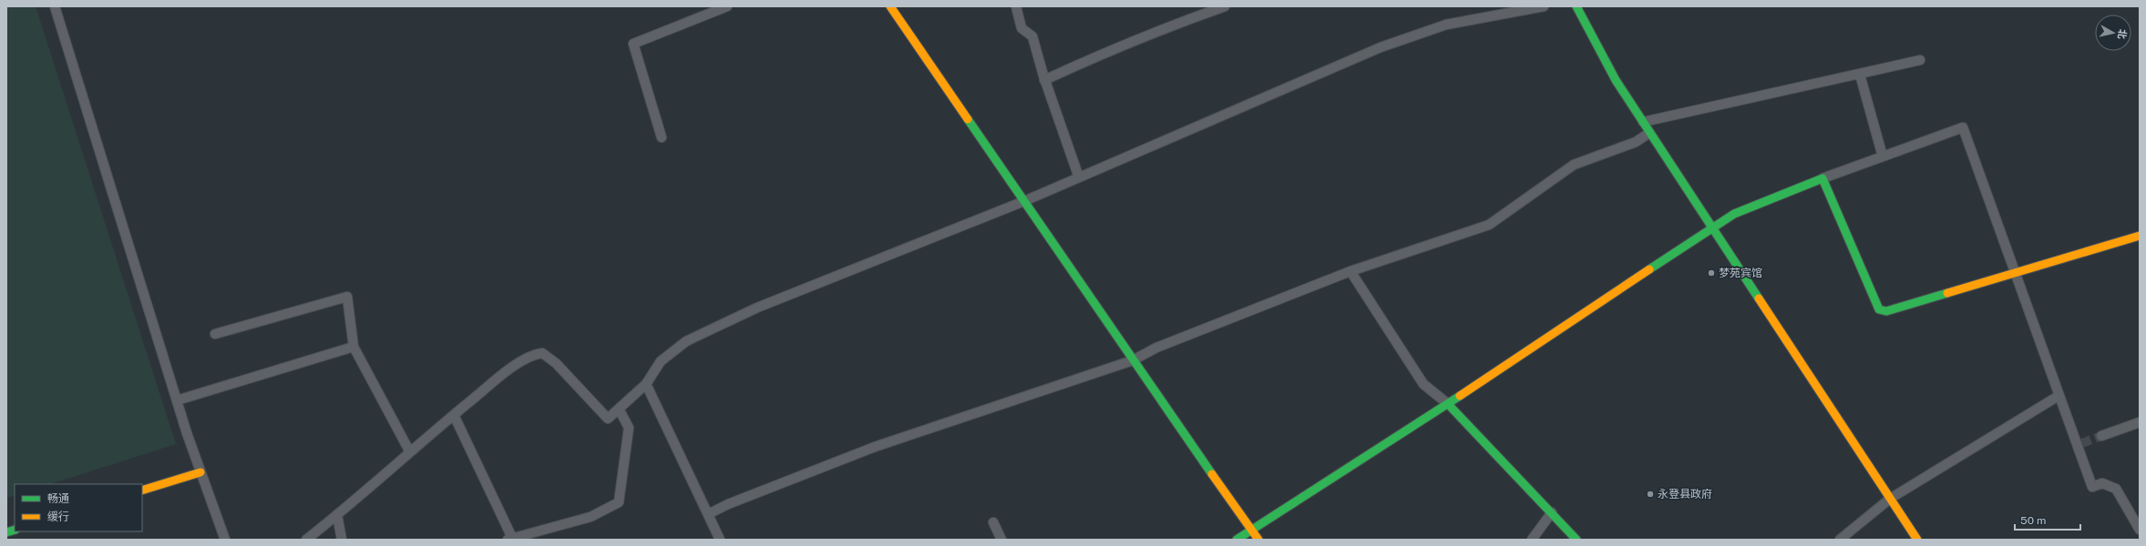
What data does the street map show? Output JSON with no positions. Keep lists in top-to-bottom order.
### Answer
{
  "places": ["梦苑宾馆", "永登县政府"],
  "legend": ["畅通", "缓行"],
  "scale_bar": "50 m",
  "north": "right"
}
